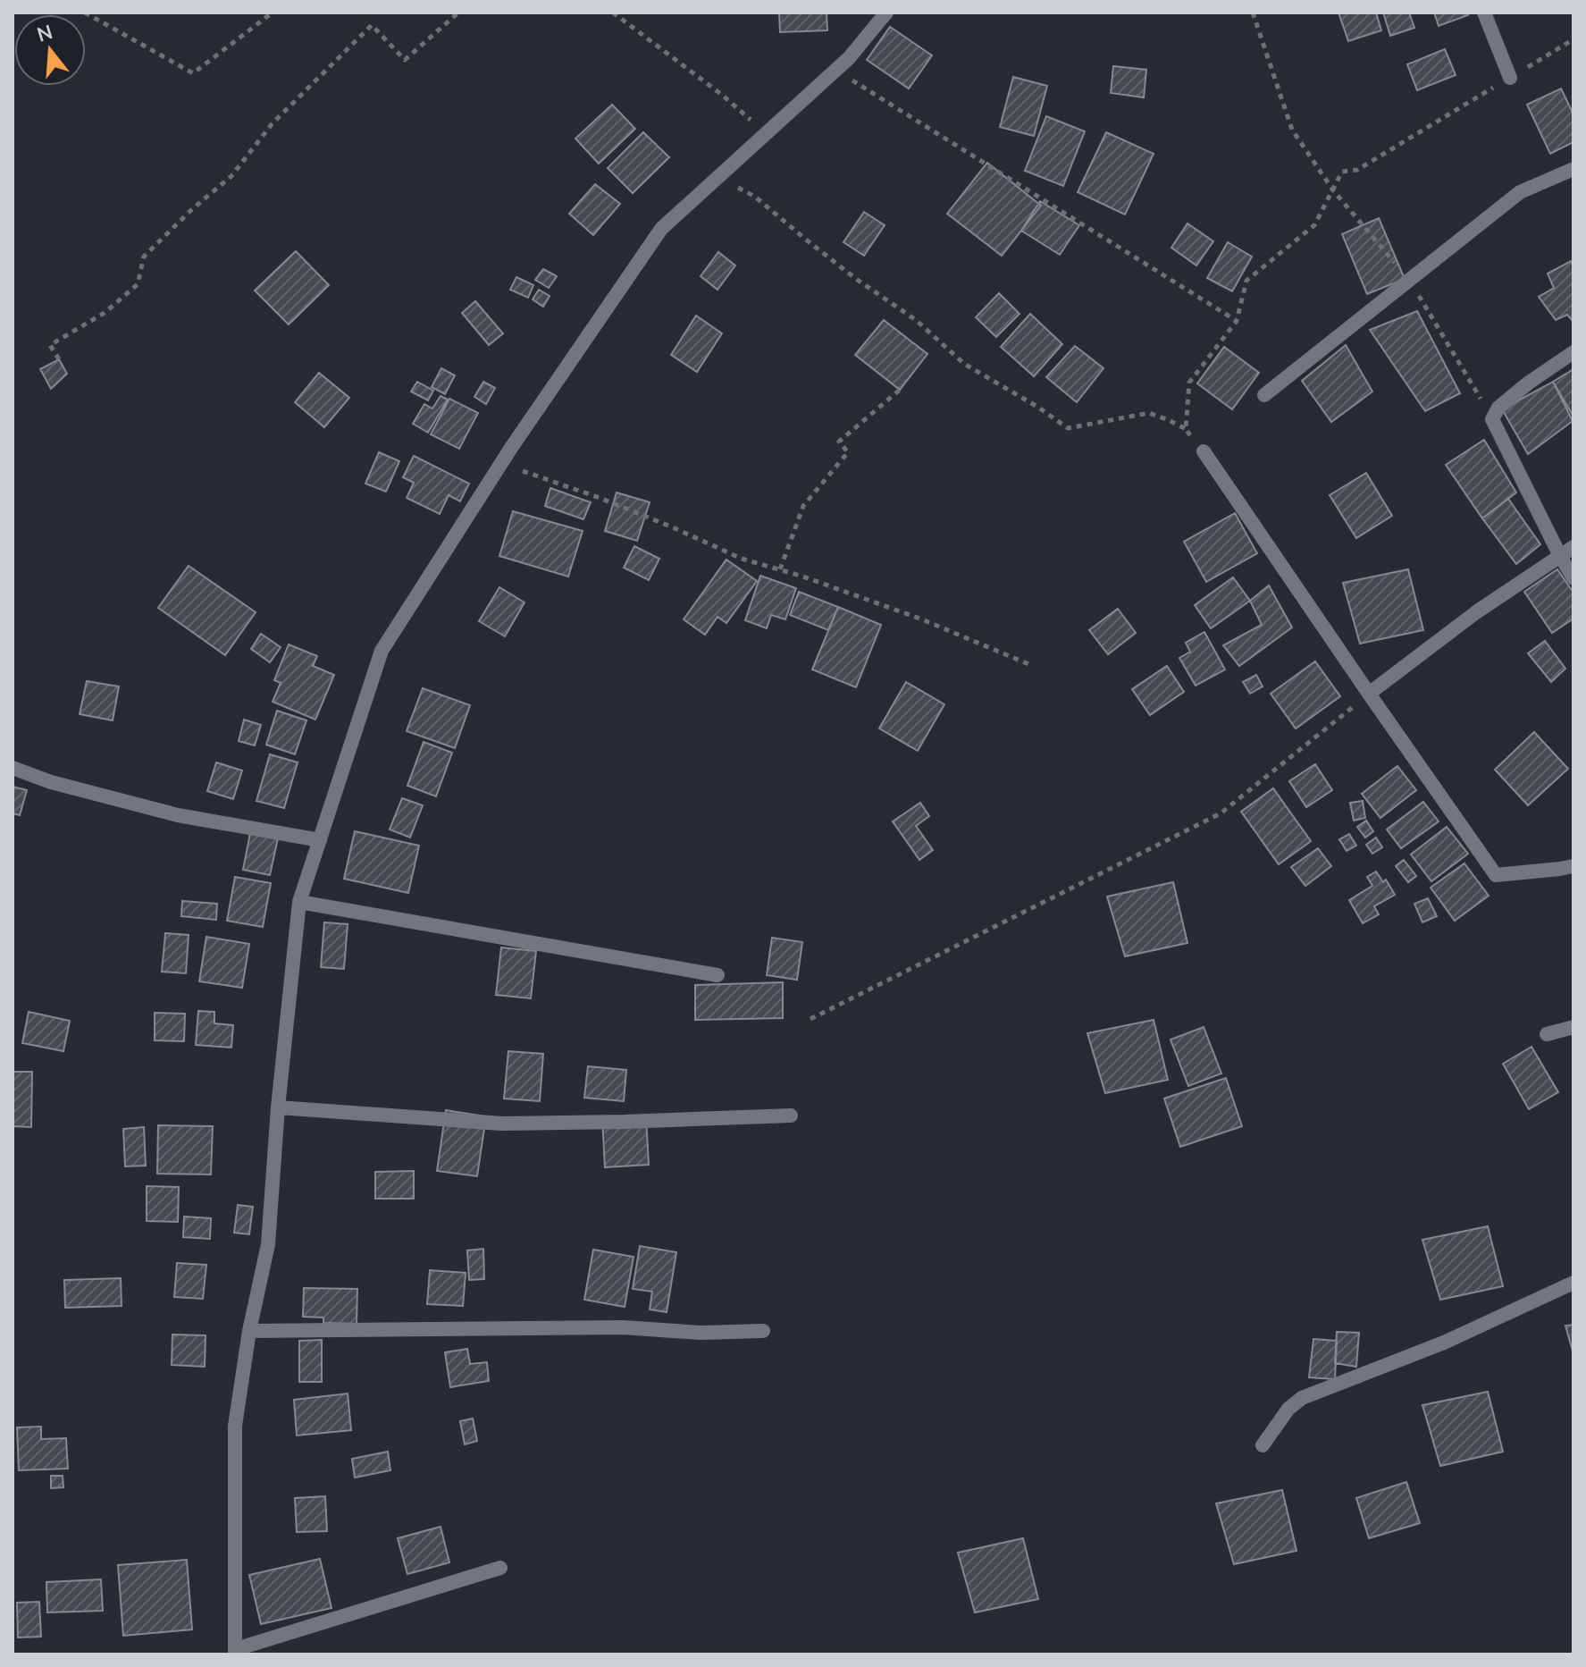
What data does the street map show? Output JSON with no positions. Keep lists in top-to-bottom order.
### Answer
{
  "north": "top"
}
